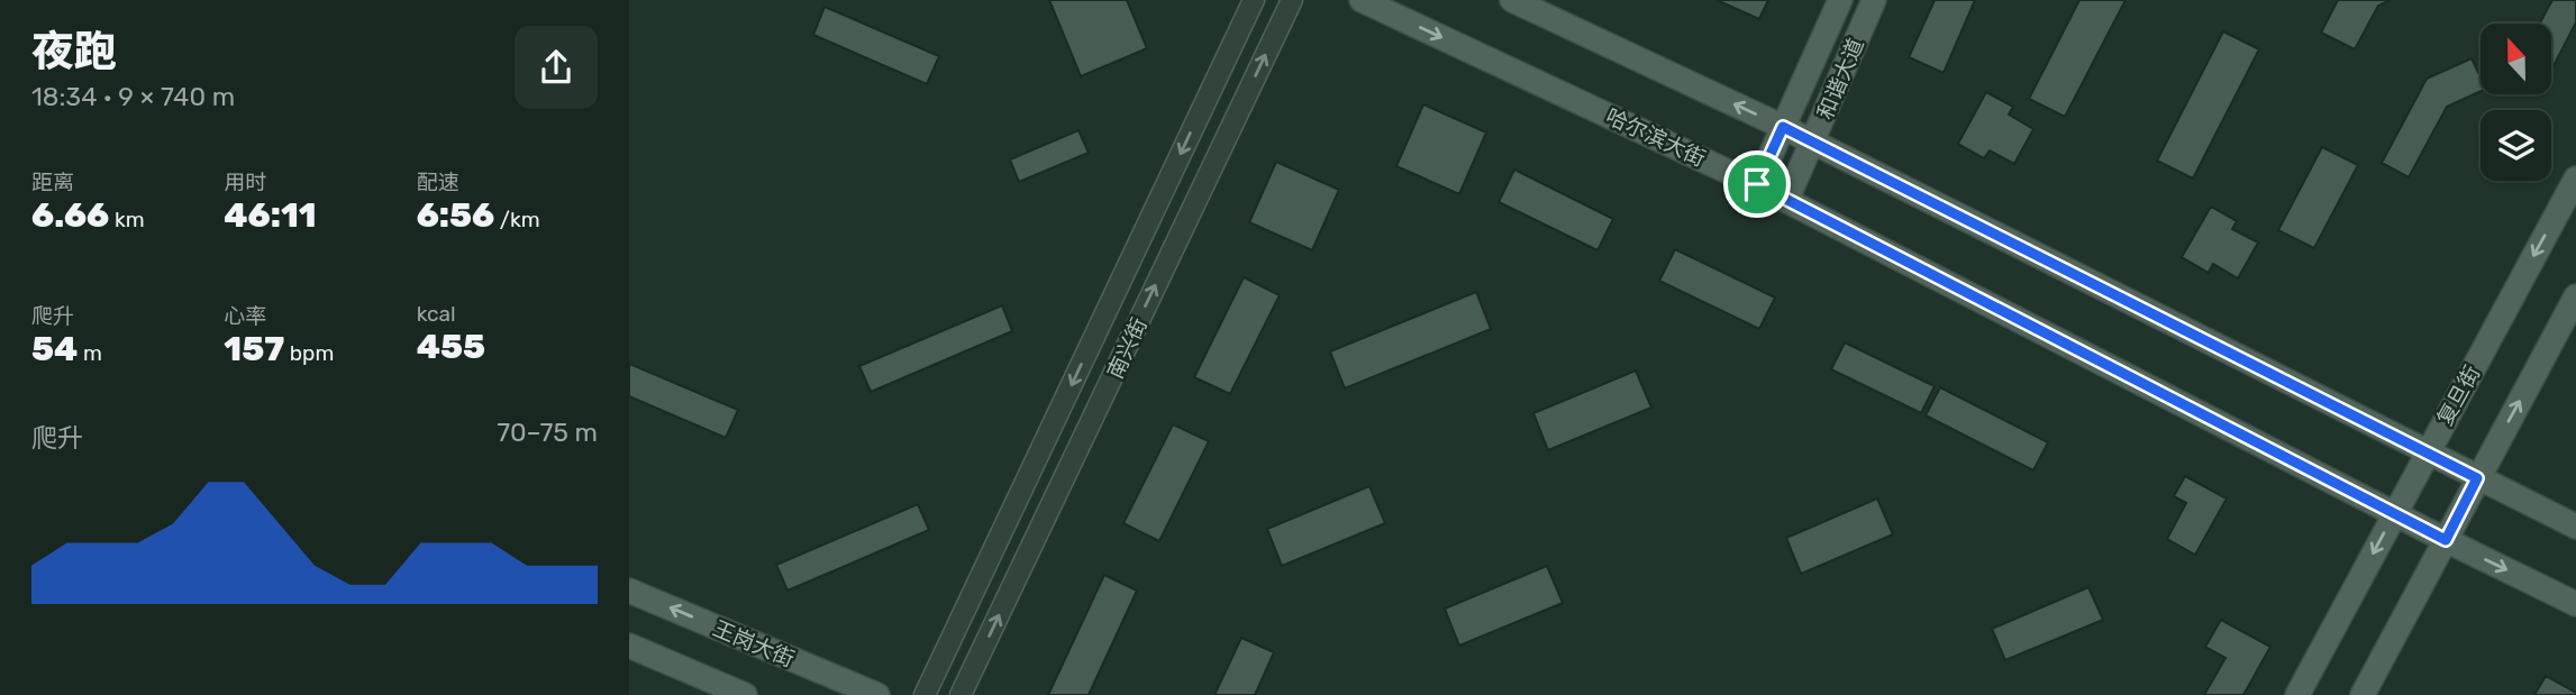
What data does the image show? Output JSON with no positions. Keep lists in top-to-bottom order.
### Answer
{
  "streets": {
    "main road": [
      "和谐大道",
      "哈尔滨大街",
      "复旦街",
      "王岗大街"
    ],
    "street": ["南兴街"]
  },
  "crossings": [
    ["和谐大道", "哈尔滨大街"],
    ["哈尔滨大街", "复旦街"]
  ],
  "north": "top",
  "page": {
    "heading": ["夜跑", "18:34 · 9 × 740 m"],
    "stats": [
      ["距离", "6.66 km"],
      ["用时", "46:11"],
      ["配速", "6:56 /km"],
      ["爬升", "54 m"],
      ["心率", "157 bpm"],
      ["kcal", "455"]
    ],
    "chart": ["爬升", "70–75 m"]
  }
}
